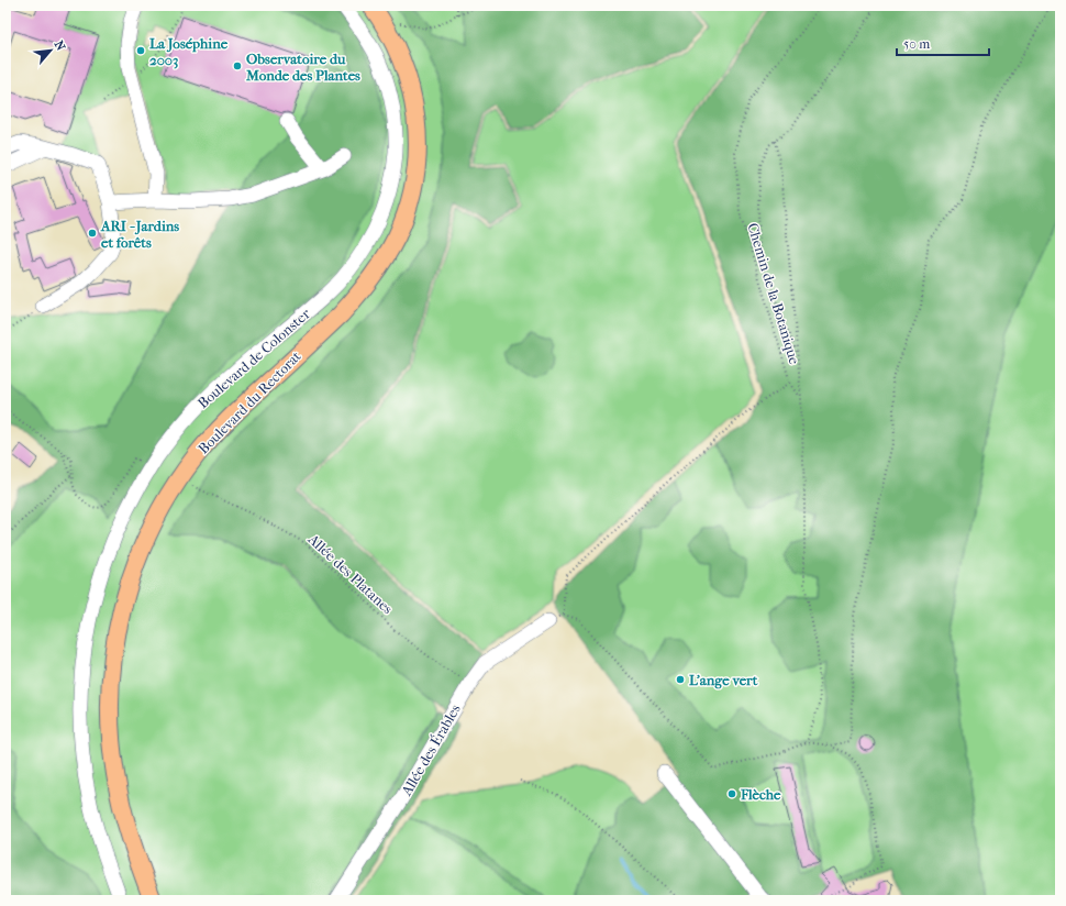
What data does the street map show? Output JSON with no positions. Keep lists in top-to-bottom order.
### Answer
{
  "streets": {
    "main road": ["Boulevard du Rectorat"],
    "street": ["Boulevard de Colonster", "Allée des Érables"],
    "path": ["Chemin de la Botanique", "Allée des Platanes"]
  },
  "crossings": [
    ["Allée des Platanes", "Allée des Érables"]
  ],
  "places": [
    "La Joséphine 2003",
    "Observatoire du Monde des Plantes",
    "ARI - Jardins et forêts",
    "L’ange vert",
    "Flèche"
  ],
  "scale_bar": "50 m",
  "north": "top right"
}
